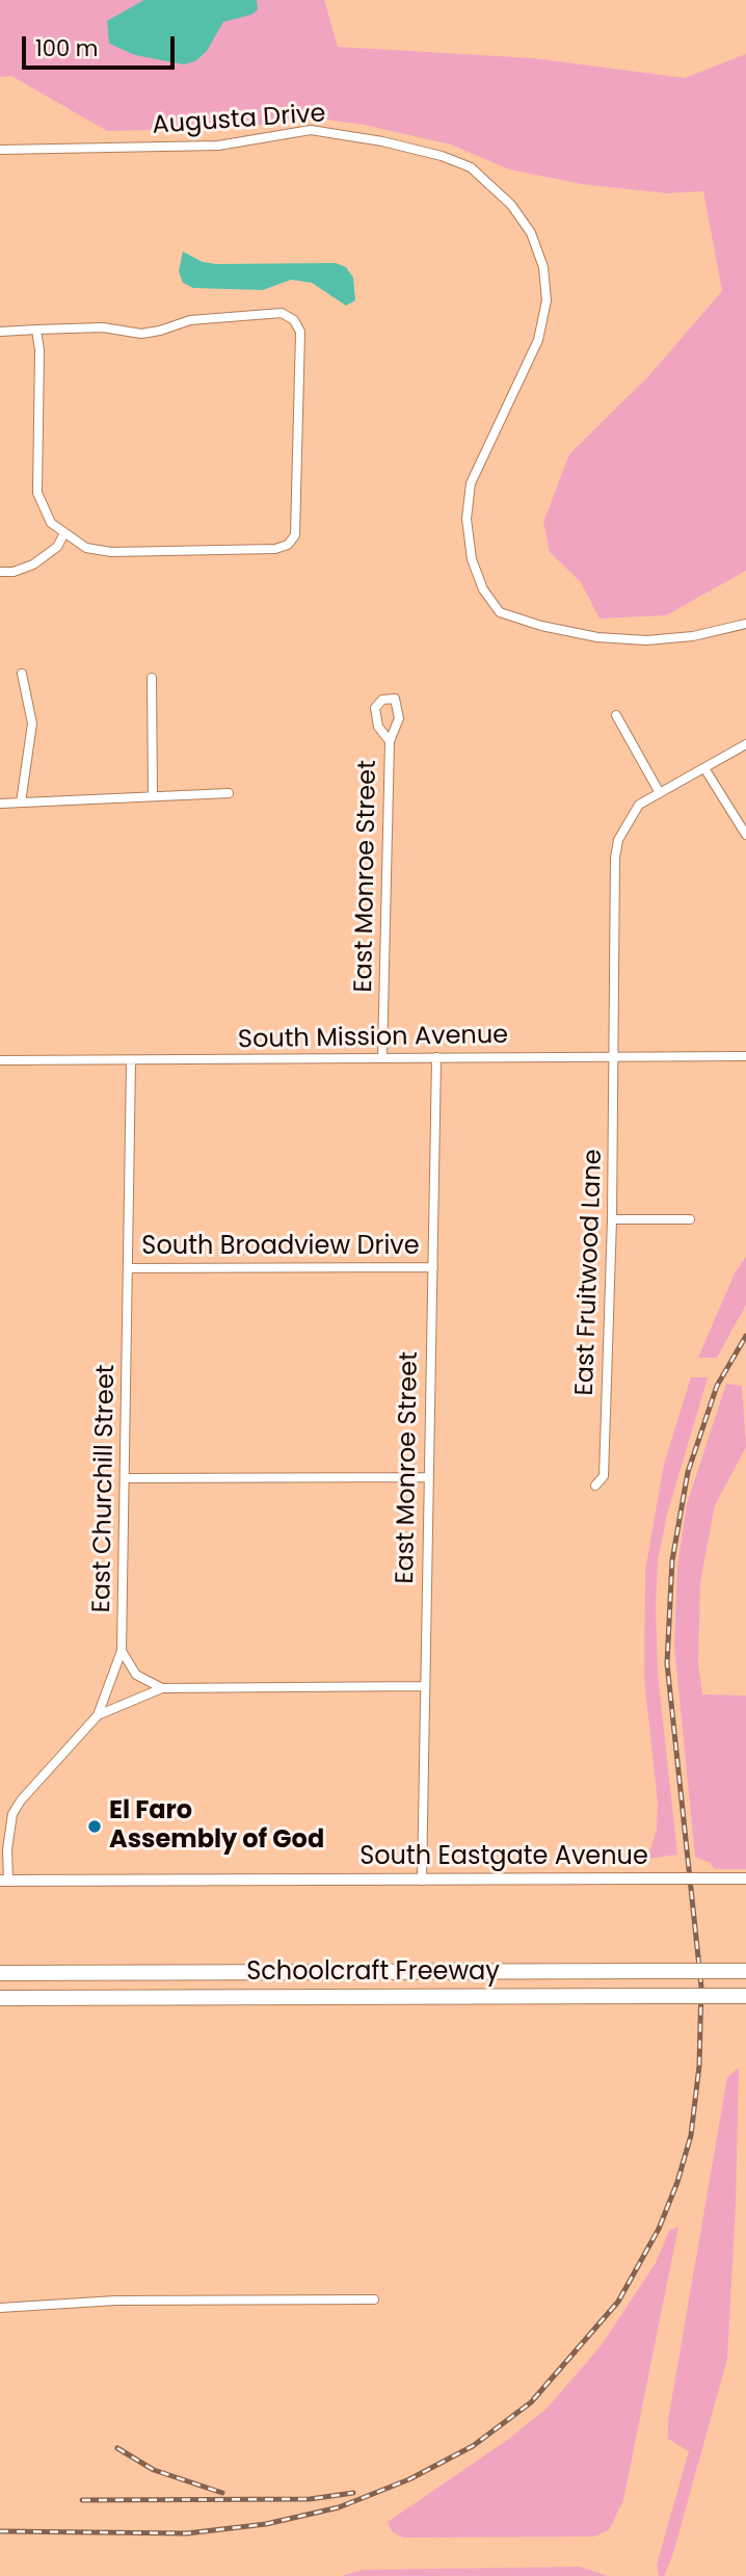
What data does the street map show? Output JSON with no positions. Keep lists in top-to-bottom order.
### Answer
{
  "streets": {
    "highway": ["Schoolcraft Freeway"],
    "street": [
      "Augusta Drive",
      "East Monroe Street",
      "South Mission Avenue",
      "South Broadview Drive",
      "East Fruitwood Lane",
      "East Churchill Street",
      "South Eastgate Avenue"
    ]
  },
  "crossings": [
    ["East Monroe Street", "South Mission Avenue"],
    ["East Monroe Street", "South Broadview Drive"],
    ["East Monroe Street", "South Eastgate Avenue"],
    ["South Mission Avenue", "East Fruitwood Lane"],
    ["South Mission Avenue", "East Churchill Street"],
    ["South Broadview Drive", "East Churchill Street"],
    ["East Churchill Street", "South Eastgate Avenue"]
  ],
  "places": ["El Faro Assembly of God"],
  "scale_bar": "100 m"
}
